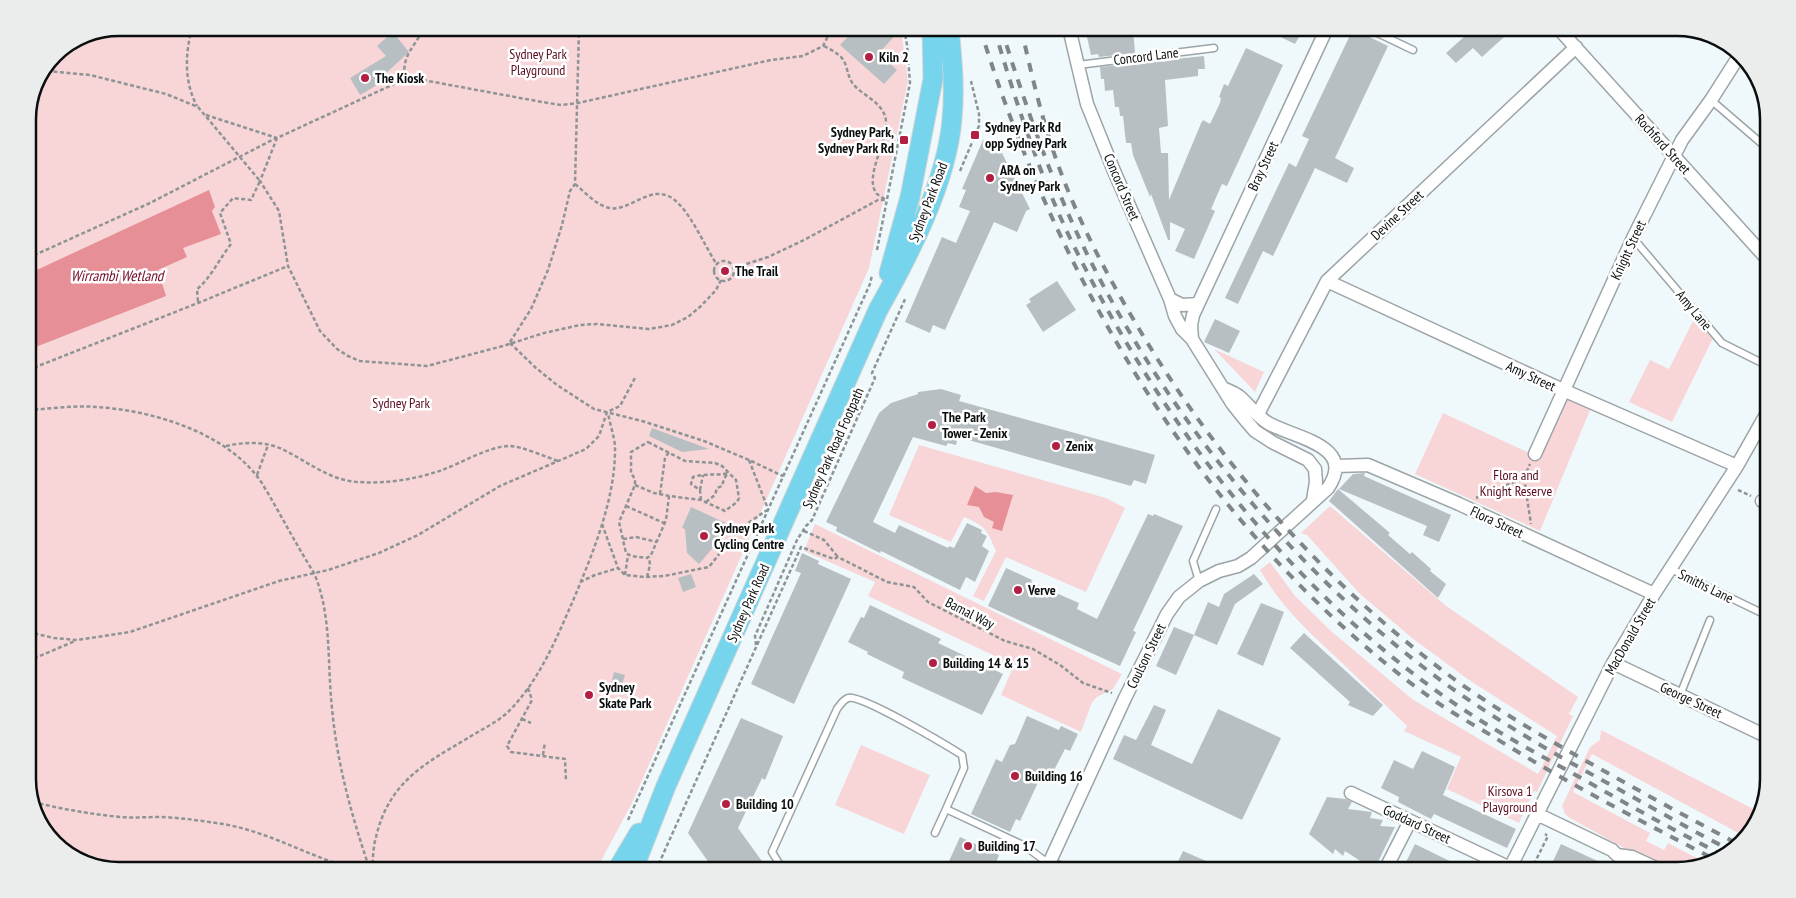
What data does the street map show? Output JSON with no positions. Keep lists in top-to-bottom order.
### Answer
{
  "streets": {
    "main road": ["Sydney Park Road"],
    "street": [
      "Rochford Street",
      "Bray Street",
      "Concord Street",
      "Devine Street",
      "Knight Street",
      "Amy Street",
      "Flora Street",
      "MacDonald Street",
      "Coulson Street",
      "George Street",
      "Goddard Street"
    ],
    "lane": ["Concord Lane", "Amy Lane", "Smiths Lane"],
    "path": ["Sydney Park Road Footpath", "Bamal Way"]
  },
  "crossings": [
    ["Concord Lane", "Concord Street"],
    ["Rochford Street", "Devine Street"],
    ["Rochford Street", "Knight Street"],
    ["Bray Street", "Concord Street"],
    ["Devine Street", "Amy Street"],
    ["Knight Street", "Amy Lane"],
    ["Knight Street", "Amy Street"],
    ["Amy Street", "MacDonald Street"],
    ["Sydney Park Road Footpath", "Bamal Way"],
    ["Flora Street", "MacDonald Street"],
    ["Flora Street", "Coulson Street"],
    ["Smiths Lane", "MacDonald Street"],
    ["Bamal Way", "Coulson Street"],
    ["MacDonald Street", "George Street"]
  ],
  "water": ["Wirrambi Wetland"],
  "parks": [
    "Sydney Park Playground",
    "Sydney Park",
    "Flora and Knight Reserve",
    "Kirsova 1 Playground"
  ],
  "places": {
    "other": [
      "Kiln 2",
      "The Kiosk",
      "ARA on Sydney Park",
      "The Trail",
      "The Park Tower - Zenix",
      "Zenix",
      "Sydney Park Cycling Centre",
      "Verve",
      "Building 14 & 15",
      "Sydney Skate Park",
      "Building 16",
      "Building 10",
      "Building 17"
    ],
    "transit": ["Sydney Park Rd opp Sydney Park", "Sydney Park, Sydney Park Rd"]
  }
}
